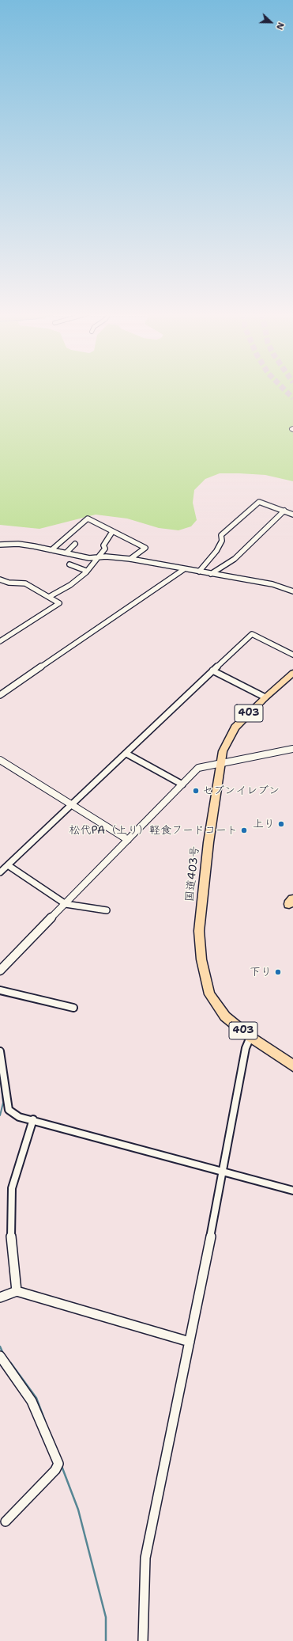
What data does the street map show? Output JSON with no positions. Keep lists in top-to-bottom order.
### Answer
{
  "streets": {
    "highway": ["403", "国道403号"]
  },
  "places": [
    "セブンイレブン",
    "上り",
    "松代PA（上り）軽食フードコート",
    "下り"
  ],
  "north": "right"
}
